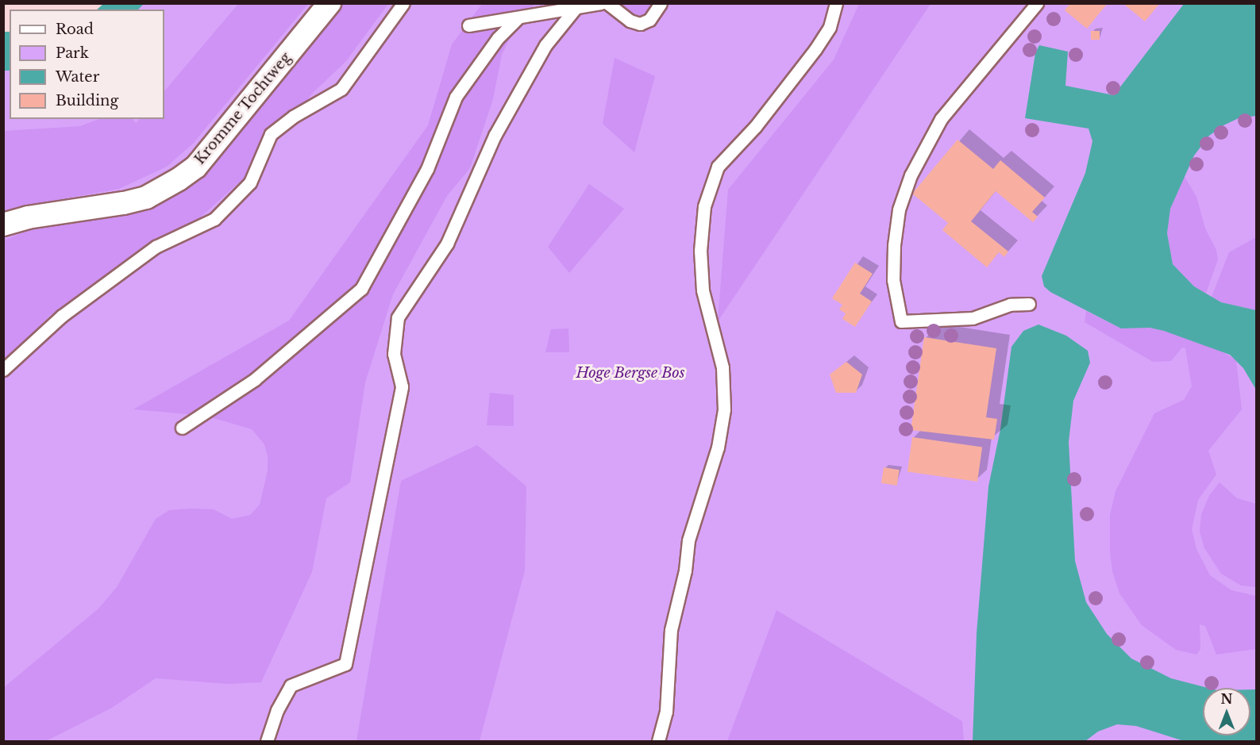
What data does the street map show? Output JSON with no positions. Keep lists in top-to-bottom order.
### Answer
{
  "streets": {
    "street": ["Kromme Tochtweg"]
  },
  "parks": ["Hoge Bergse Bos"],
  "legend": [
    "Road",
    "Park",
    "Water",
    "Building"
  ],
  "north": "top"
}
